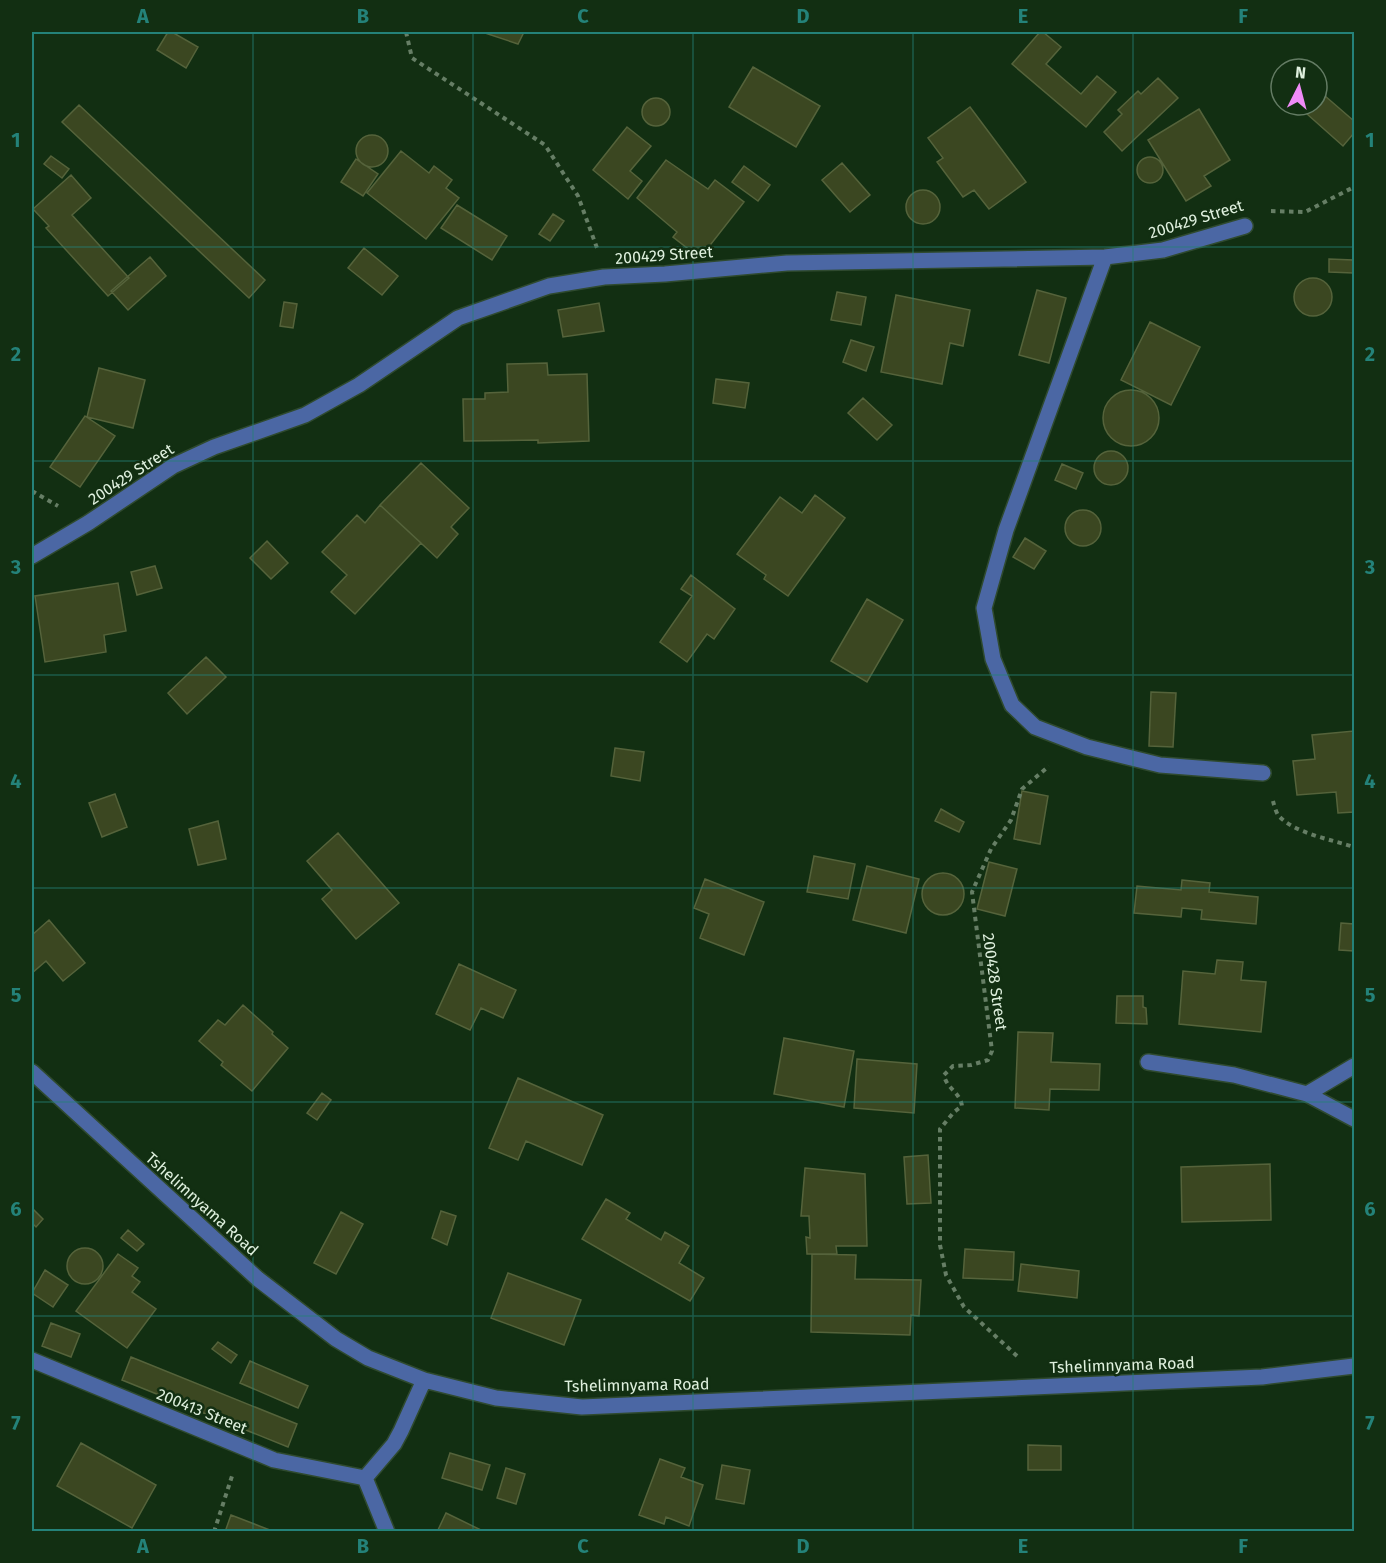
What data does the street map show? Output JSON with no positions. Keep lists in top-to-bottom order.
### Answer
{
  "streets": {
    "street": ["200429 Street", "Tshelimnyama Road", "200413 Street"],
    "path": ["200428 Street"]
  },
  "crossings": [
    ["200428 Street", "Tshelimnyama Road"]
  ],
  "north": "top",
  "grid": {
    "columns": [
      "A",
      "B",
      "C",
      "D",
      "E",
      "F"
    ],
    "rows": [
      "1",
      "2",
      "3",
      "4",
      "5",
      "6",
      "7"
    ]
  }
}
